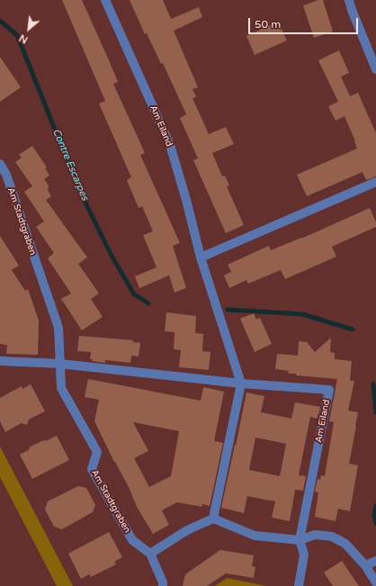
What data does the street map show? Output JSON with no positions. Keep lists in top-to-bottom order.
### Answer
{
  "streets": {
    "street": ["Am Eiland", "Am Stadtgraben"]
  },
  "crossings": [
    ["Am Eiland", "Am Stadtgraben"]
  ],
  "water": ["Contre Escarpes"],
  "scale_bar": "50 m",
  "north": "bottom left"
}
